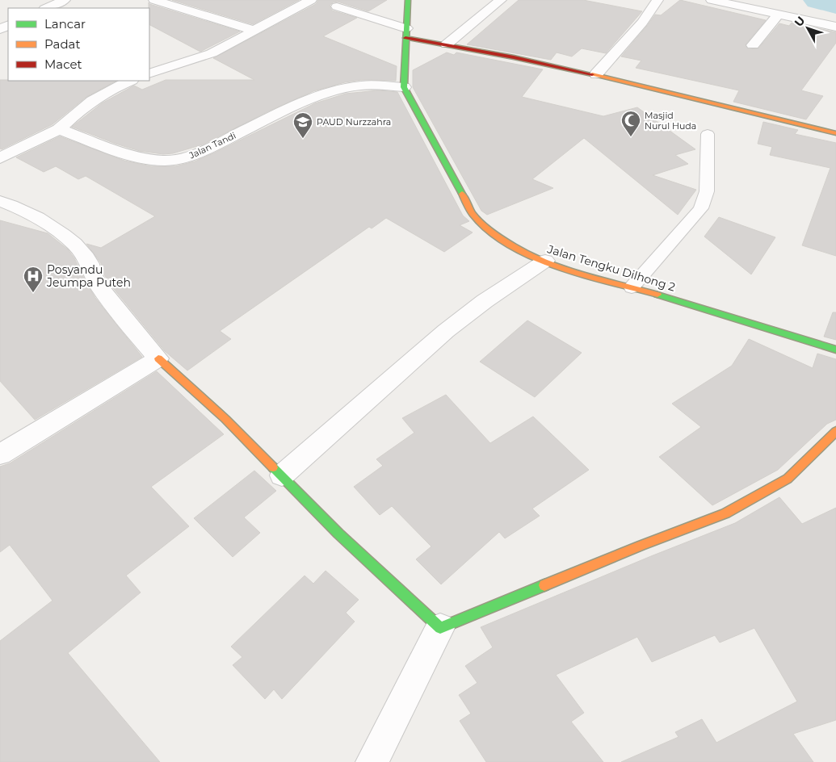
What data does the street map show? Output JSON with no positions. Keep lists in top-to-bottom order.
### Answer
{
  "streets": {
    "street": ["Jalan Tandi", "Jalan Tengku Dilhong 2"]
  },
  "crossings": [
    ["Jalan Tandi", "Jalan Tengku Dilhong 2"]
  ],
  "places": {
    "mosque": ["Masjid Nurul Huda"],
    "school or university": ["PAUD Nurzzahra"],
    "hospital": ["Posyandu Jeumpa Puteh"]
  },
  "legend": ["Lancar", "Padat", "Macet"],
  "north": "top left"
}
